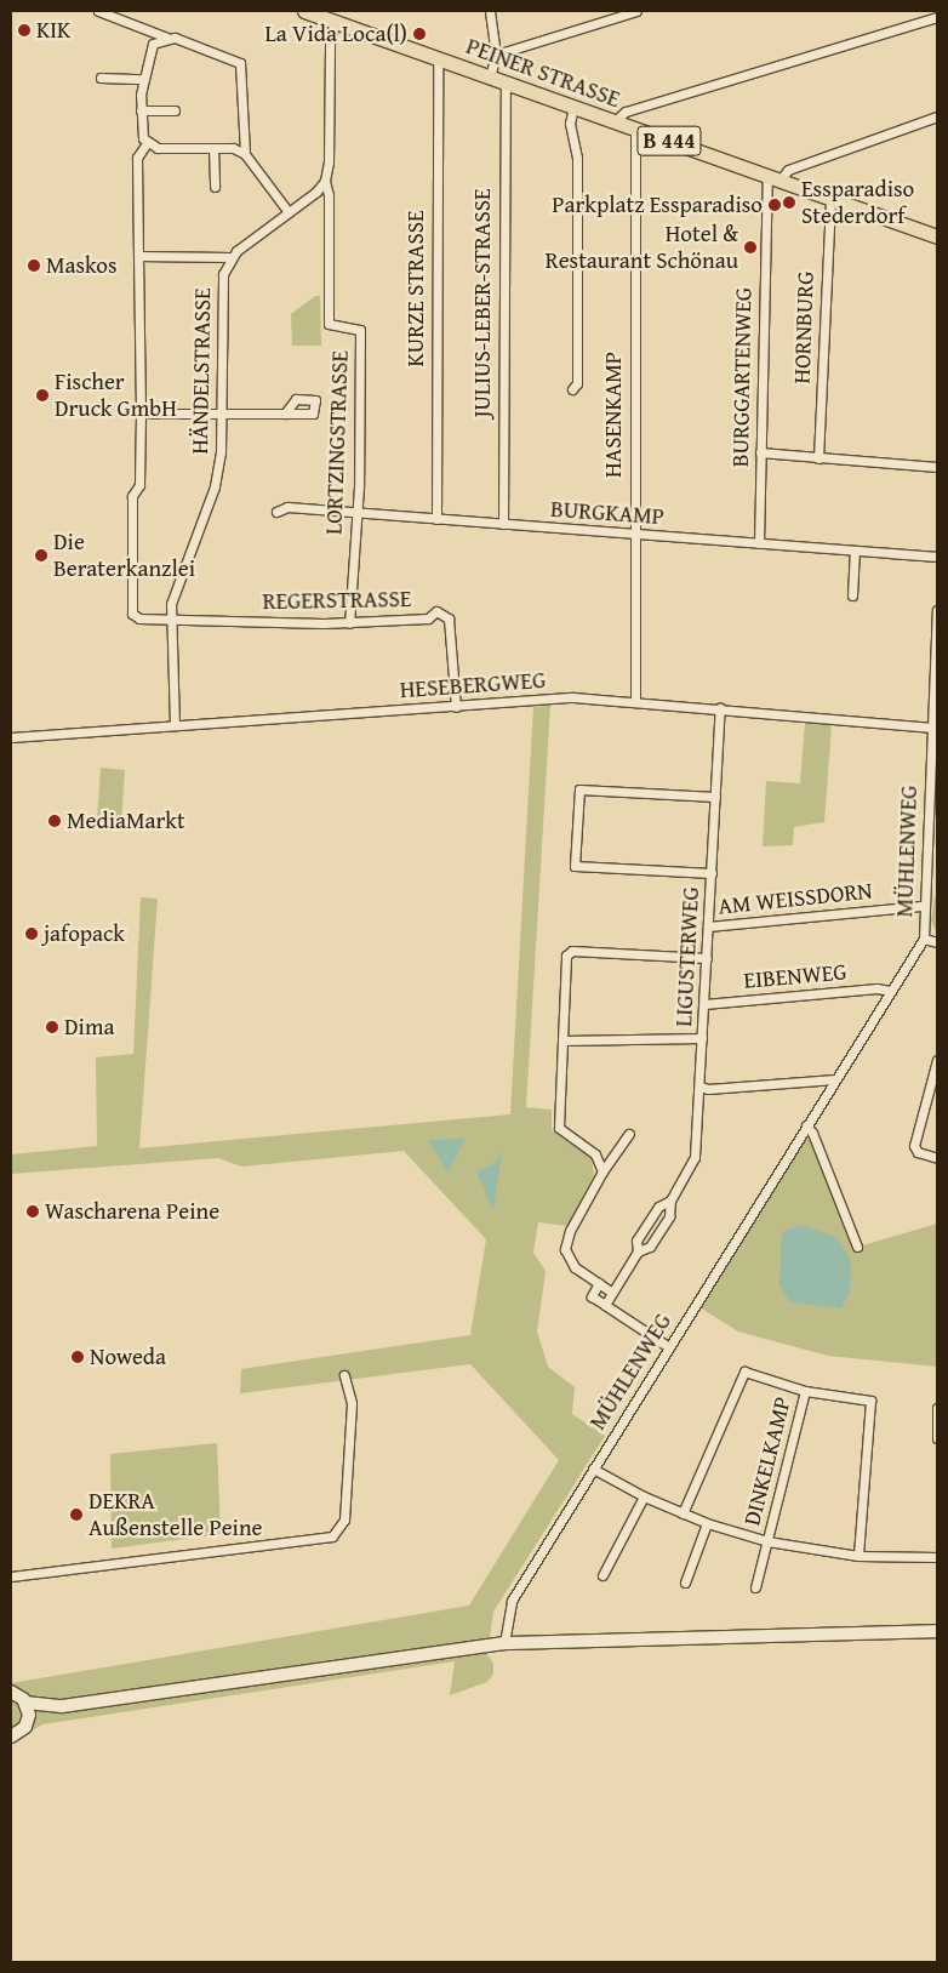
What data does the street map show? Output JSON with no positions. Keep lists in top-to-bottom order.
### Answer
{
  "streets": {
    "main road": ["PEINER STRASSE", "B 444"],
    "street": [
      "KURZE STRASSE",
      "JULIUS-LEBER-STRASSE",
      "HORNBURG",
      "HÄNDELSTRASSE",
      "BURGGARTENWEG",
      "HASENKAMP",
      "LORTZINGSTRASSE",
      "BURGKAMP",
      "REGERSTRASSE",
      "HESEBERGWEG",
      "MÜHLENWEG",
      "AM WEISSDORN",
      "LIGUSTERWEG",
      "EIBENWEG",
      "DINKELKAMP"
    ]
  },
  "crossings": [
    ["PEINER STRASSE", "KURZE STRASSE"],
    ["PEINER STRASSE", "JULIUS-LEBER-STRASSE"],
    ["PEINER STRASSE", "HORNBURG"],
    ["PEINER STRASSE", "BURGGARTENWEG"],
    ["PEINER STRASSE", "HASENKAMP"],
    ["KURZE STRASSE", "BURGKAMP"],
    ["JULIUS-LEBER-STRASSE", "BURGKAMP"],
    ["HÄNDELSTRASSE", "LORTZINGSTRASSE"],
    ["HÄNDELSTRASSE", "REGERSTRASSE"],
    ["HÄNDELSTRASSE", "HESEBERGWEG"],
    ["BURGGARTENWEG", "BURGKAMP"],
    ["HASENKAMP", "BURGKAMP"],
    ["HASENKAMP", "HESEBERGWEG"],
    ["LORTZINGSTRASSE", "BURGKAMP"],
    ["LORTZINGSTRASSE", "REGERSTRASSE"],
    ["REGERSTRASSE", "HESEBERGWEG"],
    ["HESEBERGWEG", "MÜHLENWEG"],
    ["HESEBERGWEG", "LIGUSTERWEG"],
    ["MÜHLENWEG", "AM WEISSDORN"],
    ["MÜHLENWEG", "EIBENWEG"],
    ["AM WEISSDORN", "LIGUSTERWEG"],
    ["LIGUSTERWEG", "EIBENWEG"]
  ],
  "places": [
    "KIK",
    "La Vida Loca(l)",
    "Essparadiso Stederdorf",
    "Parkplatz Essparadiso",
    "Hotel & Restaurant Schönau",
    "Maskos",
    "Fischer Druck GmbH",
    "Die Beraterkanzlei",
    "MediaMarkt",
    "jafopack",
    "Dima",
    "Wascharena Peine",
    "Noweda",
    "DEKRA Außenstelle Peine"
  ]
}
